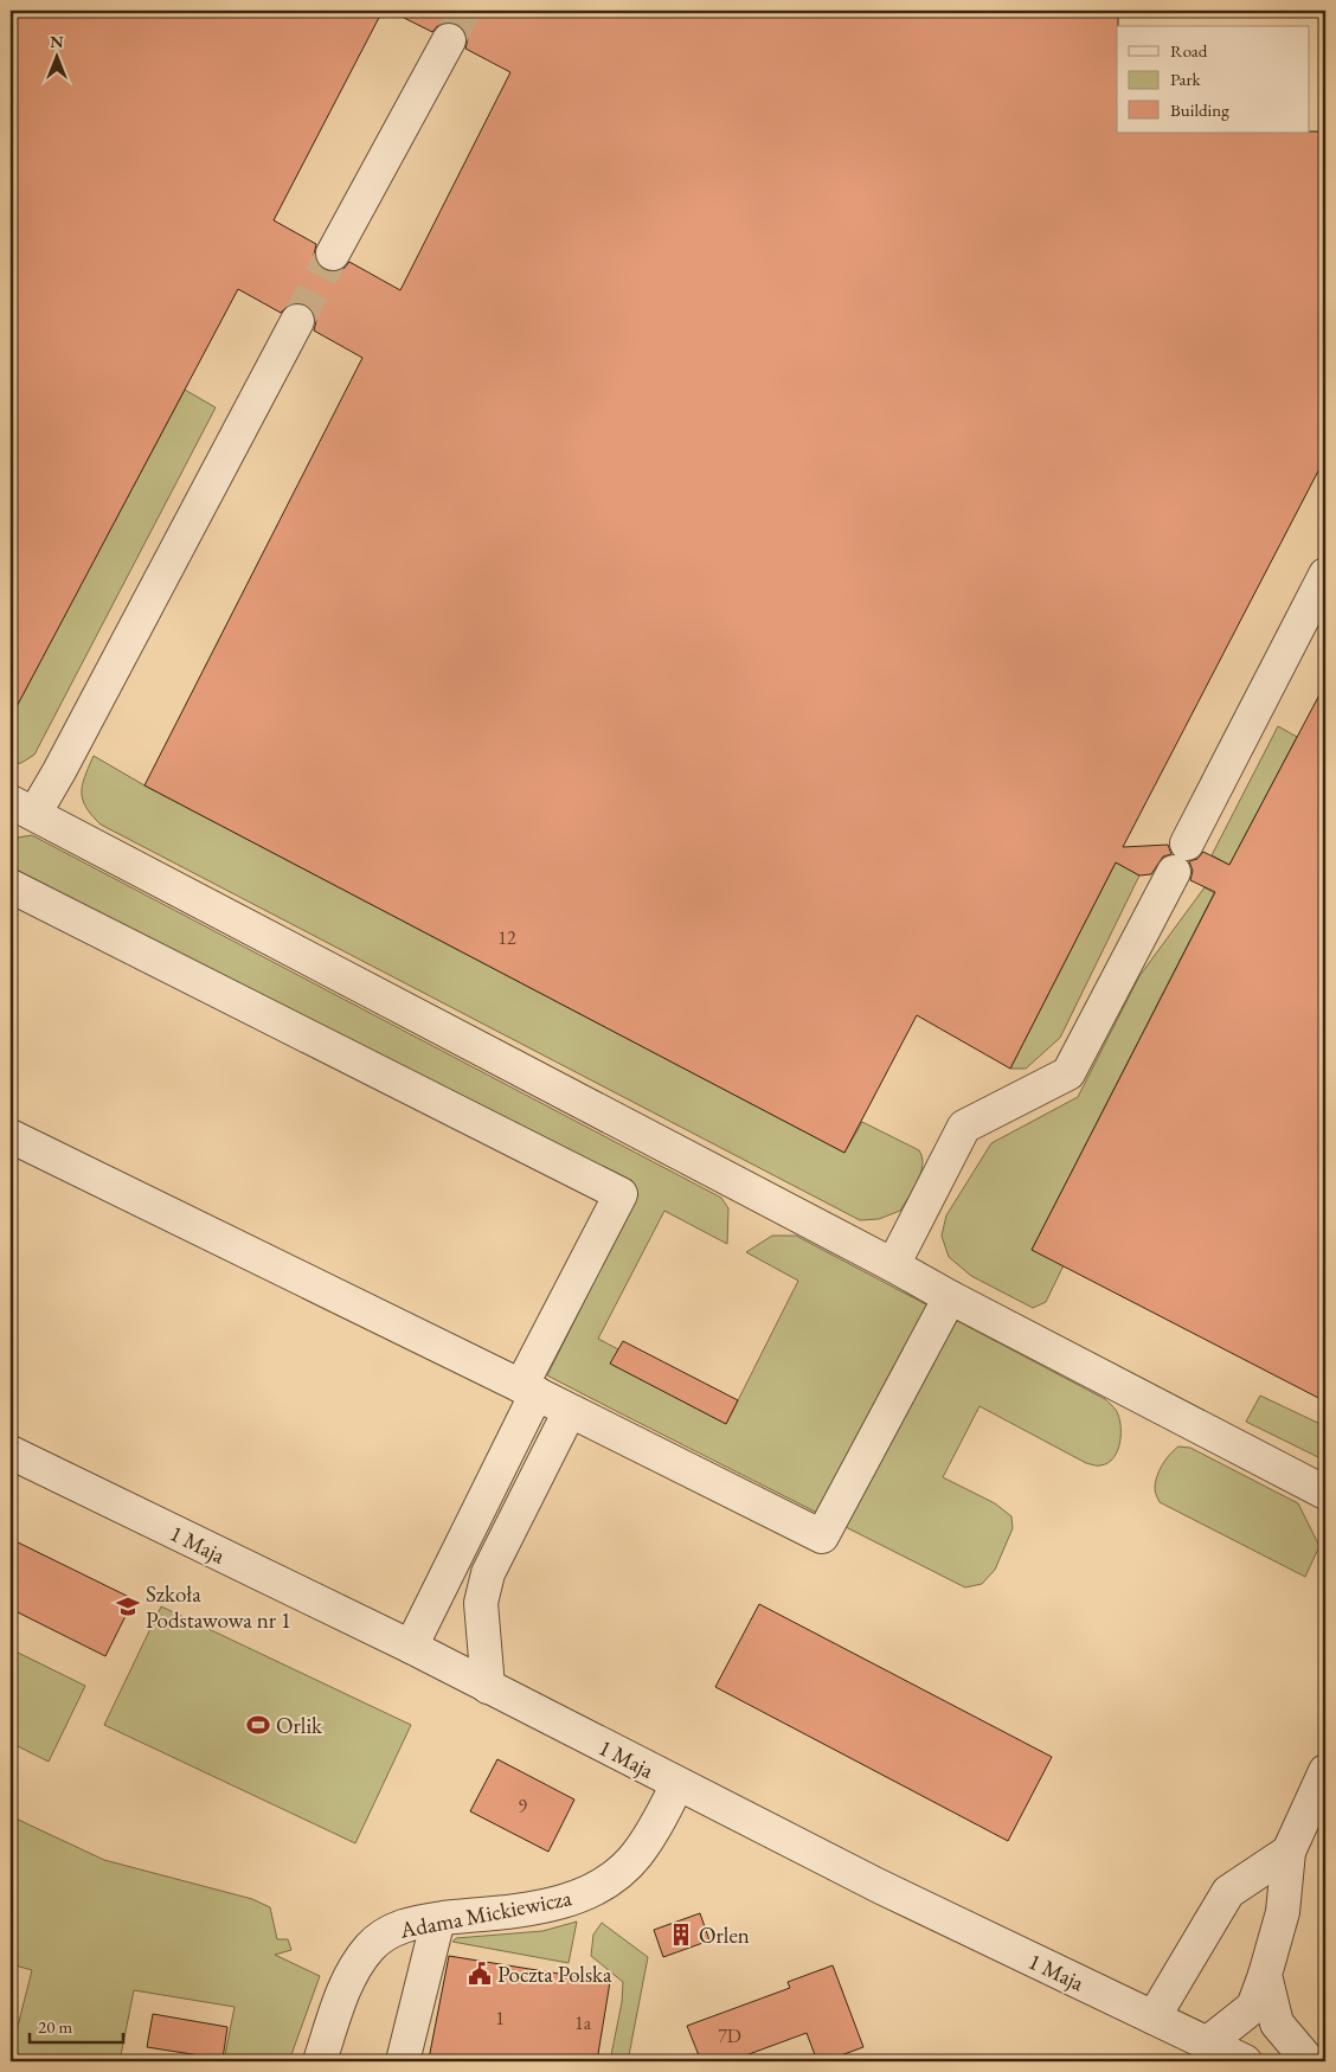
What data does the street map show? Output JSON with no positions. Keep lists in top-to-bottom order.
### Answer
{
  "streets": {
    "street": ["1 Maja", "Adama Mickiewicza"]
  },
  "crossings": [
    ["1 Maja", "Adama Mickiewicza"]
  ],
  "places": {
    "school or university": ["Szkoła Podstawowa nr 1"],
    "sports": ["Orlik"],
    "building": ["Orlen"],
    "public building": ["Poczta Polska"]
  },
  "house_numbers": [
    "12",
    "9",
    "1",
    "1a",
    "7D"
  ],
  "legend": ["Road", "Park", "Building"],
  "scale_bar": "20 m",
  "north": "top"
}
